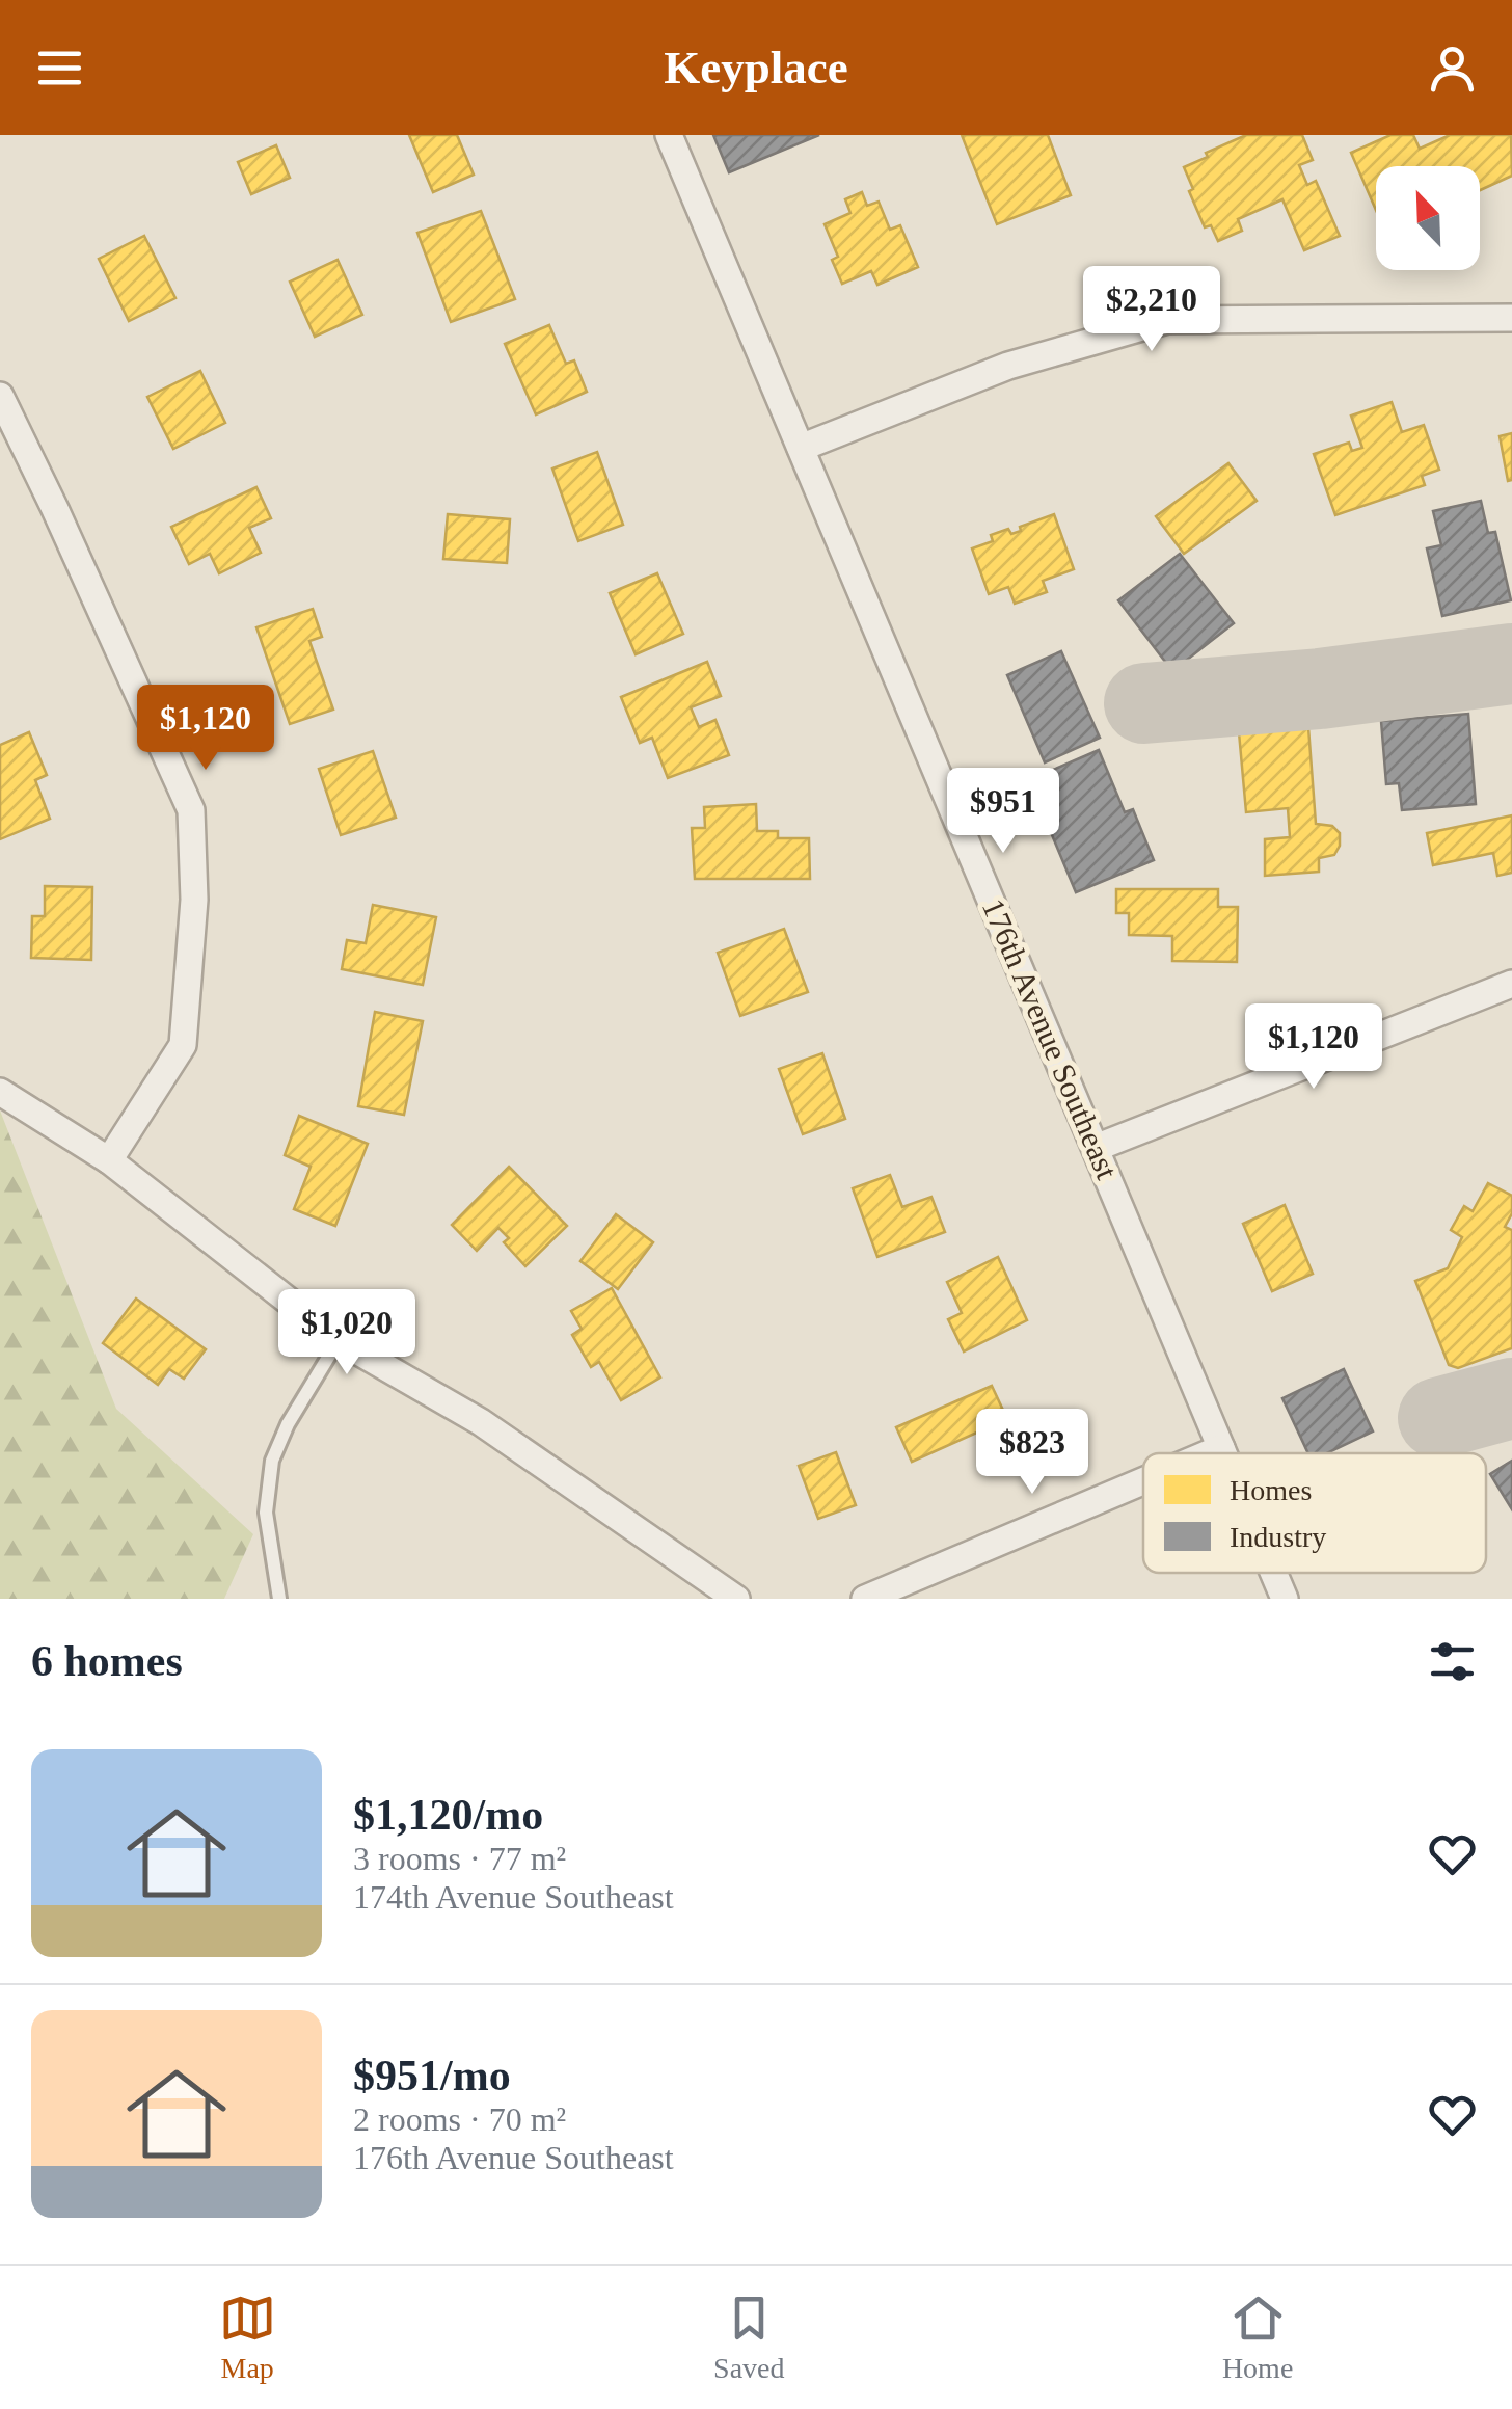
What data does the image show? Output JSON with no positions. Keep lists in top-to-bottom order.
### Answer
{
  "streets": {
    "street": ["176th Avenue Southeast"]
  },
  "legend": ["Homes", "Industry"],
  "north": "top left",
  "page": {
    "header": "Keyplace",
    "price": [
      "$2,210",
      "$1,120",
      "$951",
      "$1,120",
      "$1,020",
      "$823"
    ],
    "heading": "6 homes",
    "list": [
      {
        "name": "$1,120/mo",
        "note": "3 rooms · 77 m² · 174th Avenue Southeast"
      },
      {
        "name": "$951/mo",
        "note": "2 rooms · 70 m² · 176th Avenue Southeast"
      }
    ],
    "tabs": ["Map", "Saved", "Home"]
  }
}
